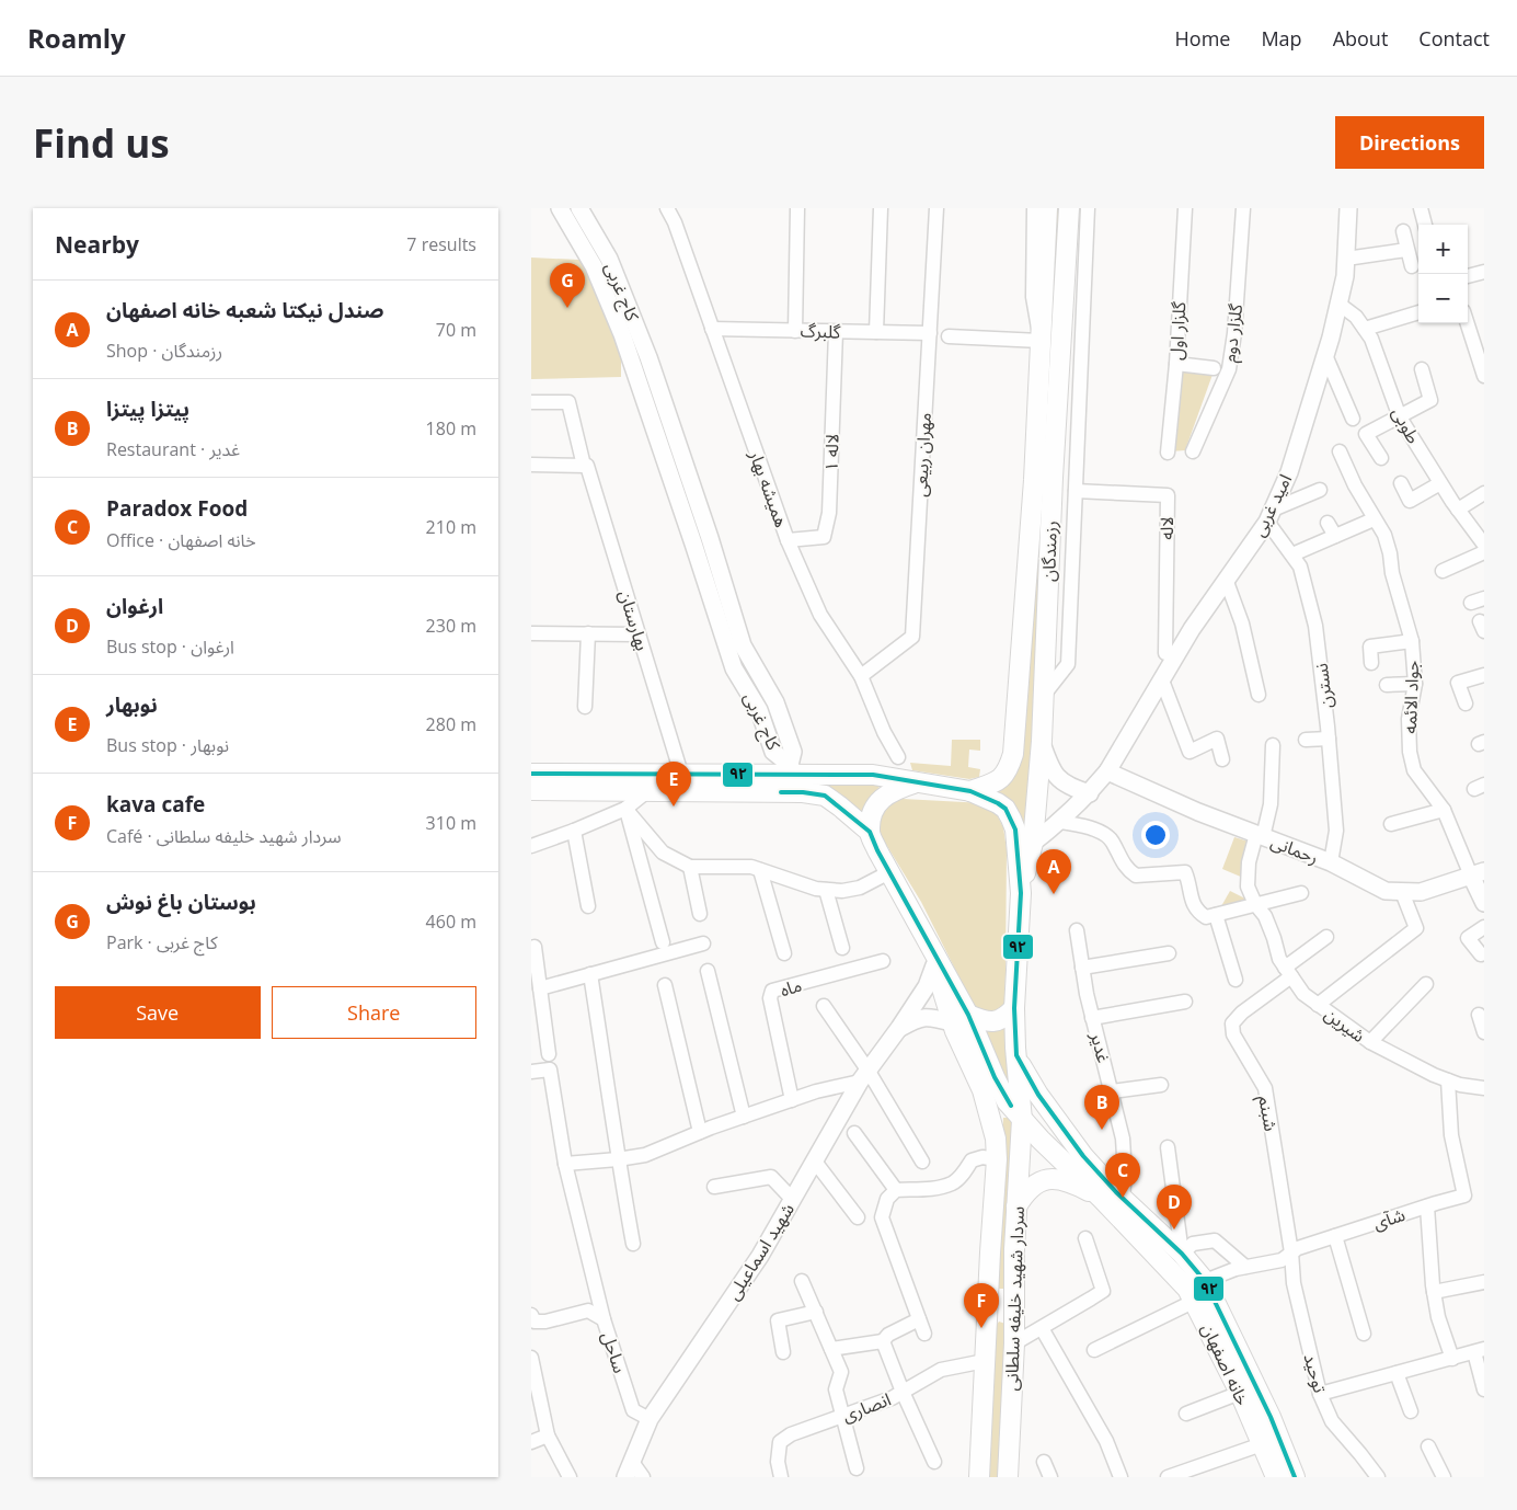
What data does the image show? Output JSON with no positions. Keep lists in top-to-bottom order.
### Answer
{
  "streets": {
    "main road": ["رزمندگان", "سردار شهید خلیفه سلطانی", "خانه اصفهان"],
    "street": [
      "کاج غربی",
      "گلبرگ",
      "گلزار اول",
      "گلزار دوم",
      "طوبی",
      "لاله ۱",
      "مهران ربیعی",
      "همیشه بهار",
      "امید غربی",
      "لاله",
      "بهارستان",
      "نسترن",
      "جواد الائمه",
      "رحمانی",
      "ماه",
      "شیرین",
      "غدیر",
      "شبنم",
      "شآی",
      "شهید اسماعیلی",
      "ساحل",
      "توحید",
      "انصاری"
    ]
  },
  "crossings": [
    ["گلبرگ", "لاله ۱"],
    ["گلبرگ", "مهران ربیعی"],
    ["گلبرگ", "همیشه بهار"],
    ["طوبی", "امید غربی"],
    ["لاله ۱", "همیشه بهار"],
    ["مهران ربیعی", "همیشه بهار"],
    ["امید غربی", "رزمندگان"],
    ["امید غربی", "نسترن"],
    ["امید غربی", "رحمانی"],
    ["رزمندگان", "سردار شهید خلیفه سلطانی"],
    ["نسترن", "رحمانی"],
    ["جواد الائمه", "رحمانی"],
    ["رحمانی", "شیرین"],
    ["شیرین", "شبنم"],
    ["شیرین", "شآی"],
    ["غدیر", "خانه اصفهان"],
    ["شبنم", "شآی"],
    ["شبنم", "توحید"],
    ["شآی", "خانه اصفهان"],
    ["شآی", "توحید"],
    ["شهید اسماعیلی", "سردار شهید خلیفه سلطانی"],
    ["شهید اسماعیلی", "ساحل"],
    ["شهید اسماعیلی", "خانه اصفهان"],
    ["سردار شهید خلیفه سلطانی", "خانه اصفهان"],
    ["سردار شهید خلیفه سلطانی", "انصاری"]
  ],
  "lines": ["transit line ۹۲"],
  "page": {
    "header": "Roamly",
    "nav": [
      "Home",
      "Map",
      "About",
      "Contact"
    ],
    "buttons": [
      "Directions",
      ["Save", "Share"]
    ],
    "title": "Find us",
    "heading": ["Nearby", "7 results"],
    "map_buttons": ["+", "−"],
    "pins": [
      "G",
      "E",
      "A",
      "B",
      "C",
      "D",
      "F"
    ],
    "list": [
      {
        "mark": "A",
        "name": "صندل نیکتا شعبه خانه اصفهان",
        "note": "Shop · رزمندگان",
        "value": "70 m"
      },
      {
        "mark": "B",
        "name": "پیتزا پیتزا",
        "note": "Restaurant · غدیر",
        "value": "180 m"
      },
      {
        "mark": "C",
        "name": "Paradox Food",
        "note": "Office · خانه اصفهان",
        "value": "210 m"
      },
      {
        "mark": "D",
        "name": "ارغوان",
        "note": "Bus stop · ارغوان",
        "value": "230 m"
      },
      {
        "mark": "E",
        "name": "نوبهار",
        "note": "Bus stop · نوبهار",
        "value": "280 m"
      },
      {
        "mark": "F",
        "name": "kava cafe",
        "note": "Café · سردار شهید خلیفه سلطانی",
        "value": "310 m"
      },
      {
        "mark": "G",
        "name": "بوستان باغ نوش",
        "note": "Park · کاج غربی",
        "value": "460 m"
      }
    ]
  }
}
